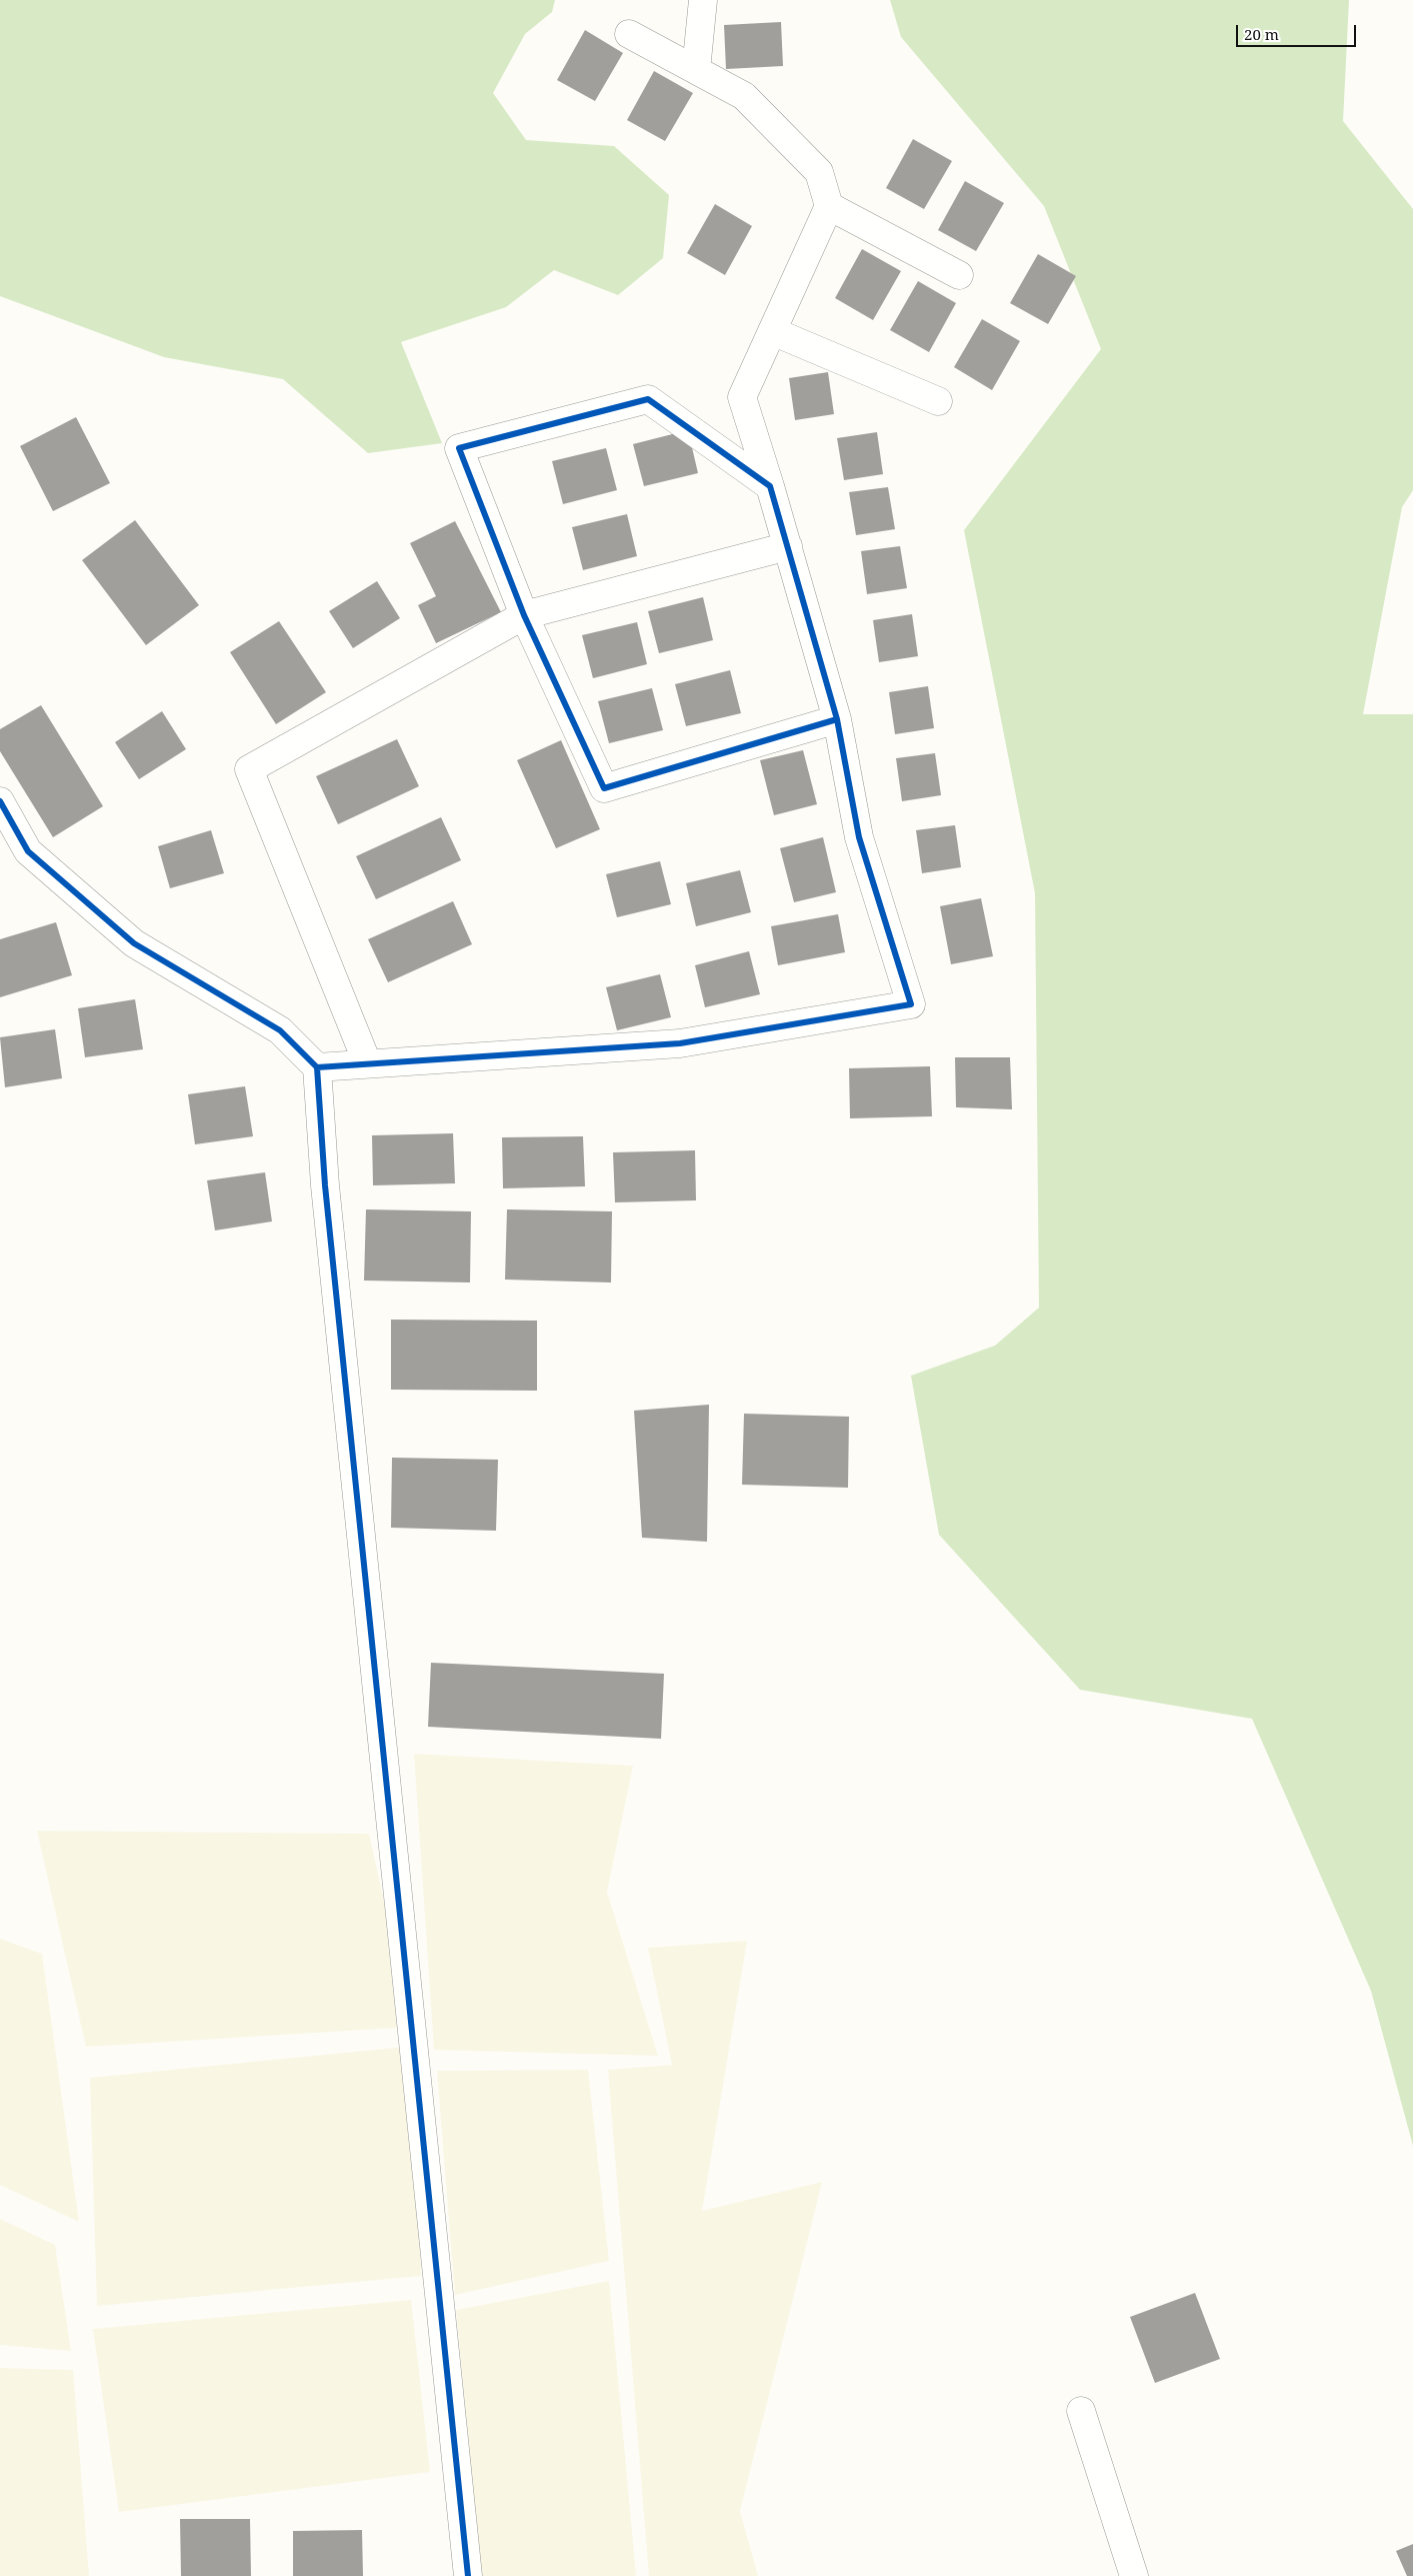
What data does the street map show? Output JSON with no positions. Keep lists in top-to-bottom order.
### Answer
{
  "scale_bar": "20 m"
}
